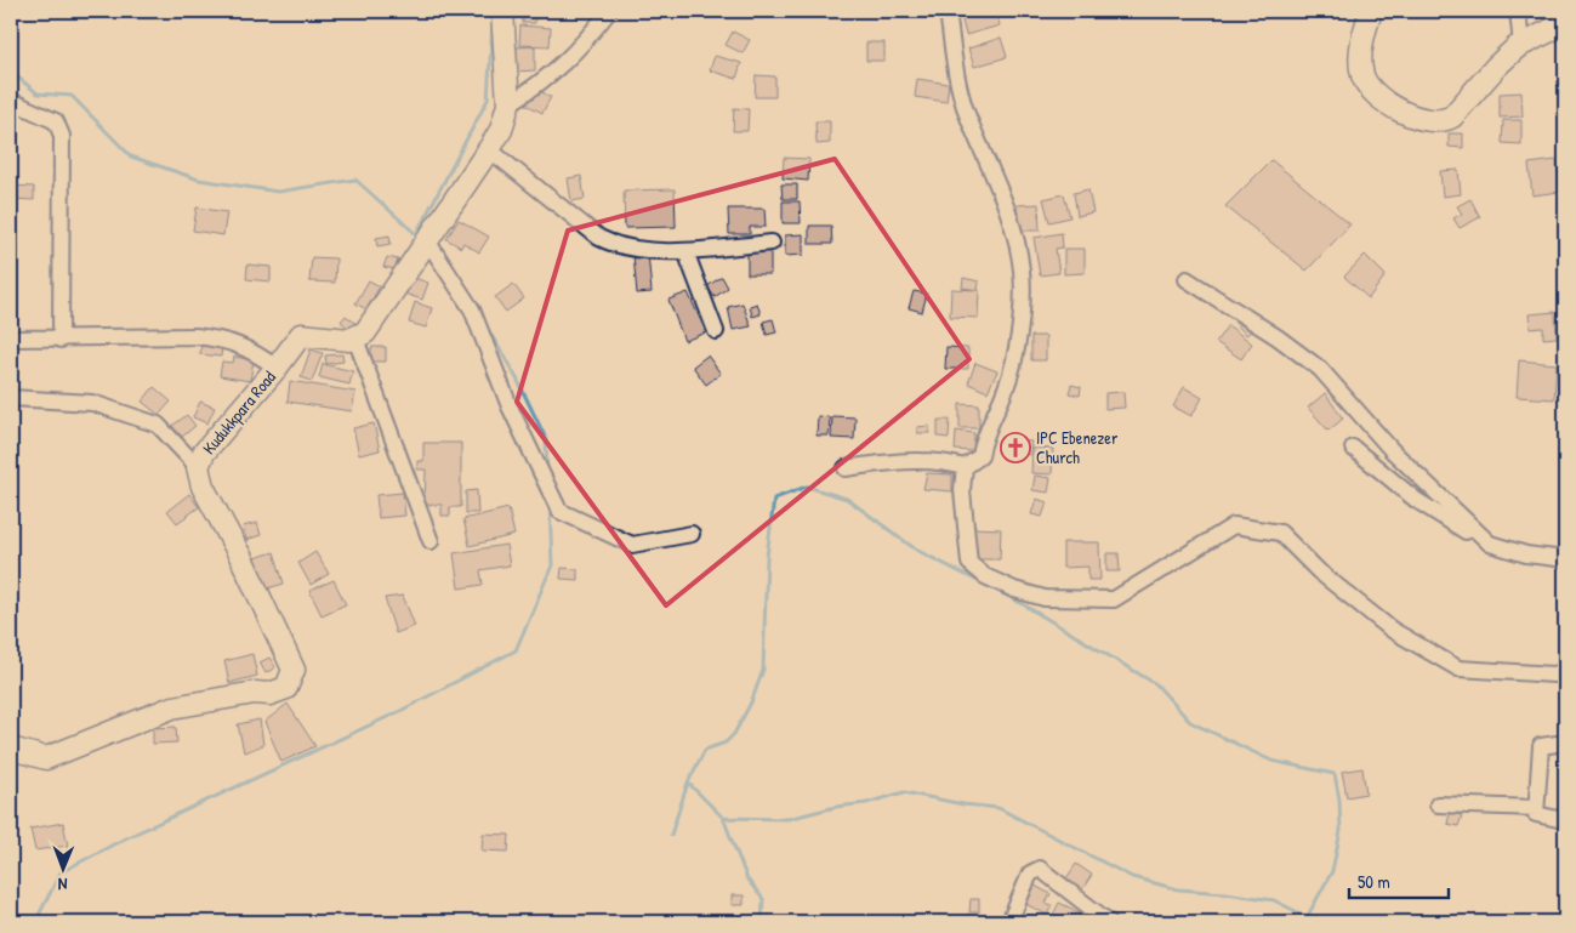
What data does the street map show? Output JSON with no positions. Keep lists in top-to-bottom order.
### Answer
{
  "streets": {
    "street": ["Kudukkpara Road"]
  },
  "places": {
    "church": ["IPC Ebenezer Church"]
  },
  "scale_bar": "50 m",
  "north": "bottom"
}
